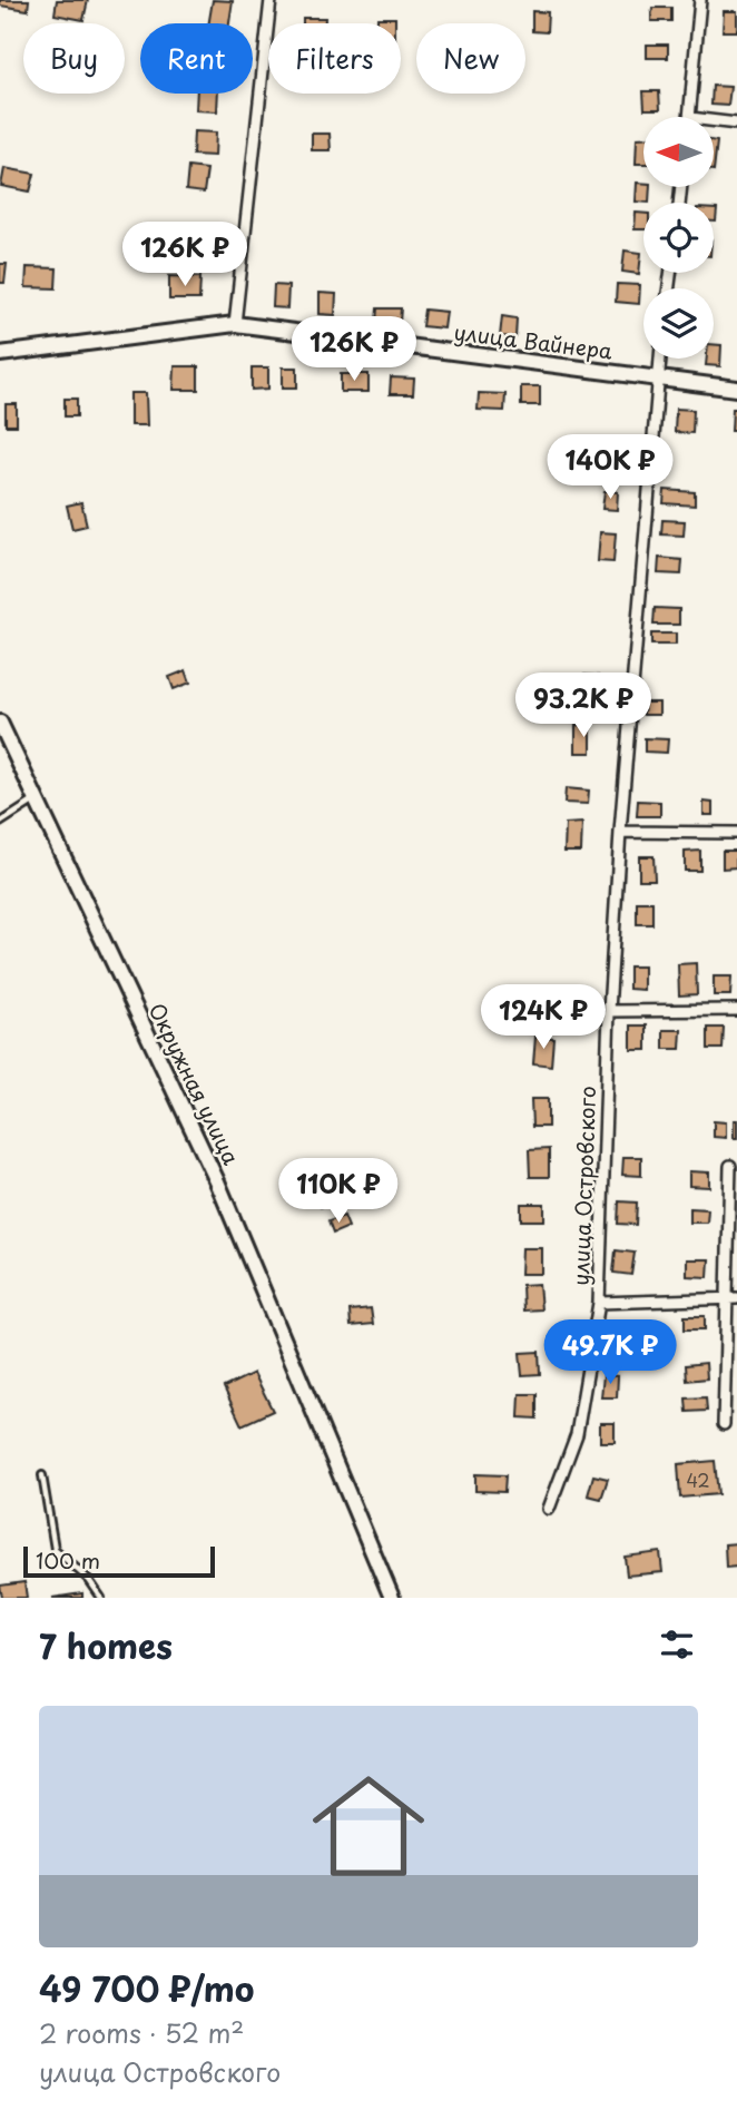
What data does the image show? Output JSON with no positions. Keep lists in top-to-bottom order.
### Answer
{
  "streets": {
    "street": ["улица Вайнера", "Окружная улица", "улица Островского"]
  },
  "crossings": [
    ["улица Вайнера", "улица Островского"]
  ],
  "house_numbers": ["42"],
  "scale_bar": "100 m",
  "north": "left",
  "page": {
    "chip": [
      "Buy",
      "Rent",
      "Filters",
      "New"
    ],
    "price": [
      "126K ₽",
      "126K ₽",
      "140K ₽",
      "93.2K ₽",
      "124K ₽",
      "110K ₽",
      "49.7K ₽"
    ],
    "scale": "100 m",
    "heading": "7 homes",
    "list": [
      {
        "name": "49 700 ₽/mo",
        "note": "2 rooms · 52 m² · улица Островского"
      }
    ]
  }
}
